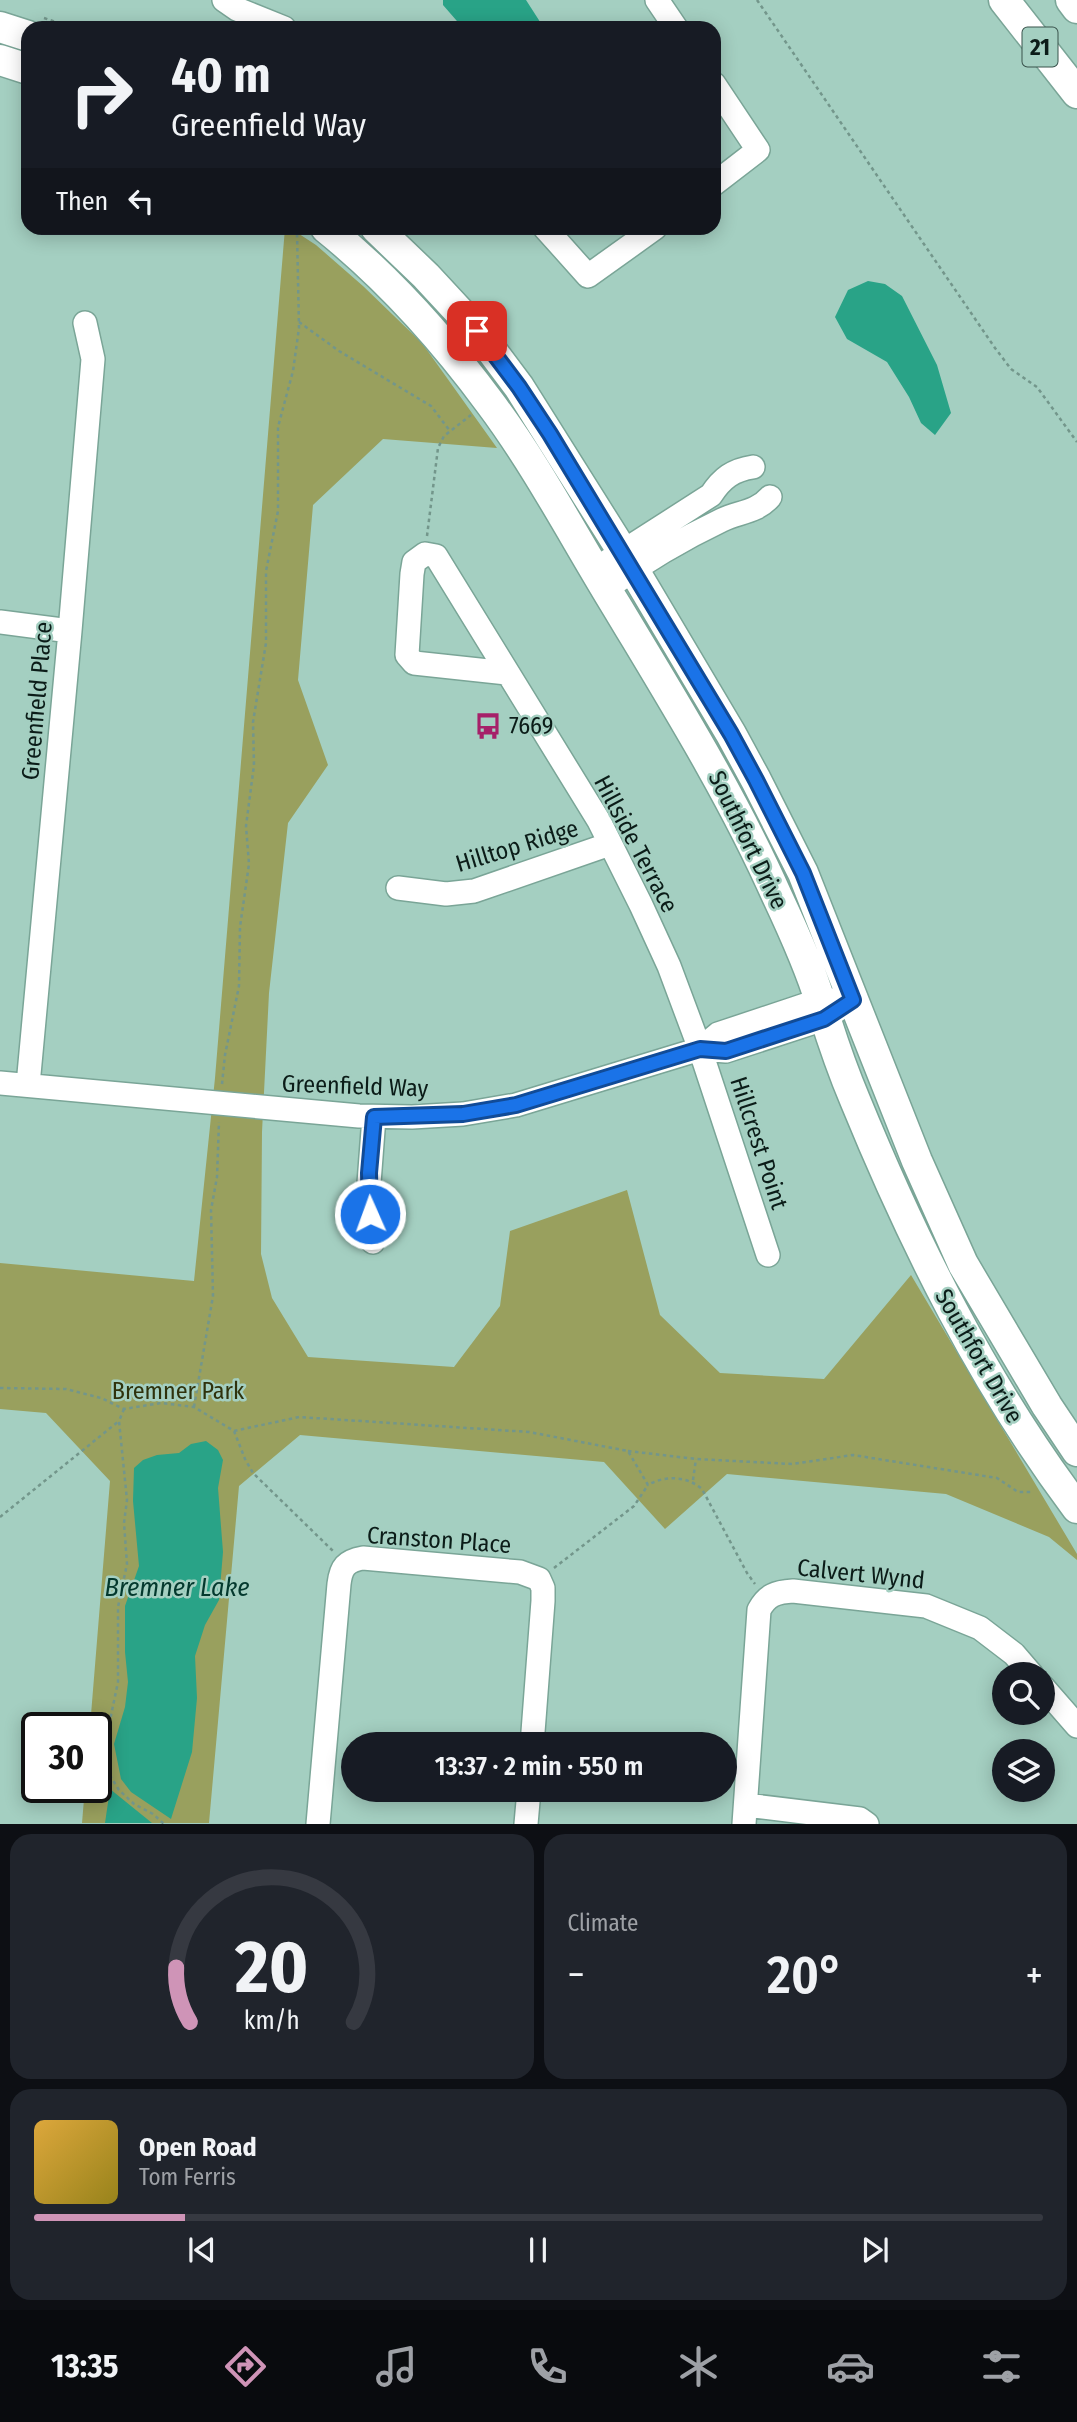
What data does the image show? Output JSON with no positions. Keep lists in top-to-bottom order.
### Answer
{
  "streets": {
    "main road": ["21", "Southfort Drive"],
    "street": [
      "Greenfield Place",
      "Hillside Terrace",
      "Hilltop Ridge",
      "Greenfield Way",
      "Hillcrest Point",
      "Cranston Place",
      "Calvert Wynd"
    ]
  },
  "crossings": [
    ["Greenfield Place", "Greenfield Way"],
    ["Southfort Drive", "Greenfield Way"],
    ["Hillside Terrace", "Hilltop Ridge"],
    ["Hillside Terrace", "Greenfield Way"],
    ["Hillside Terrace", "Hillcrest Point"],
    ["Greenfield Way", "Hillcrest Point"]
  ],
  "water": ["Bremner Lake"],
  "parks": ["Bremner Park"],
  "places": {
    "bus stop": ["7669"]
  },
  "page": {
    "turn": ["40 m", "Greenfield Way"],
    "then": "Then",
    "limit": "30",
    "trip": "13:37 · 2 min · 550 m",
    "tile": "Climate",
    "heat": ["−", "20°", "+"],
    "song": ["Open Road", "Tom Ferris"],
    "tabs": "13:35",
    "gauge": ["20", "km/h"]
  }
}
